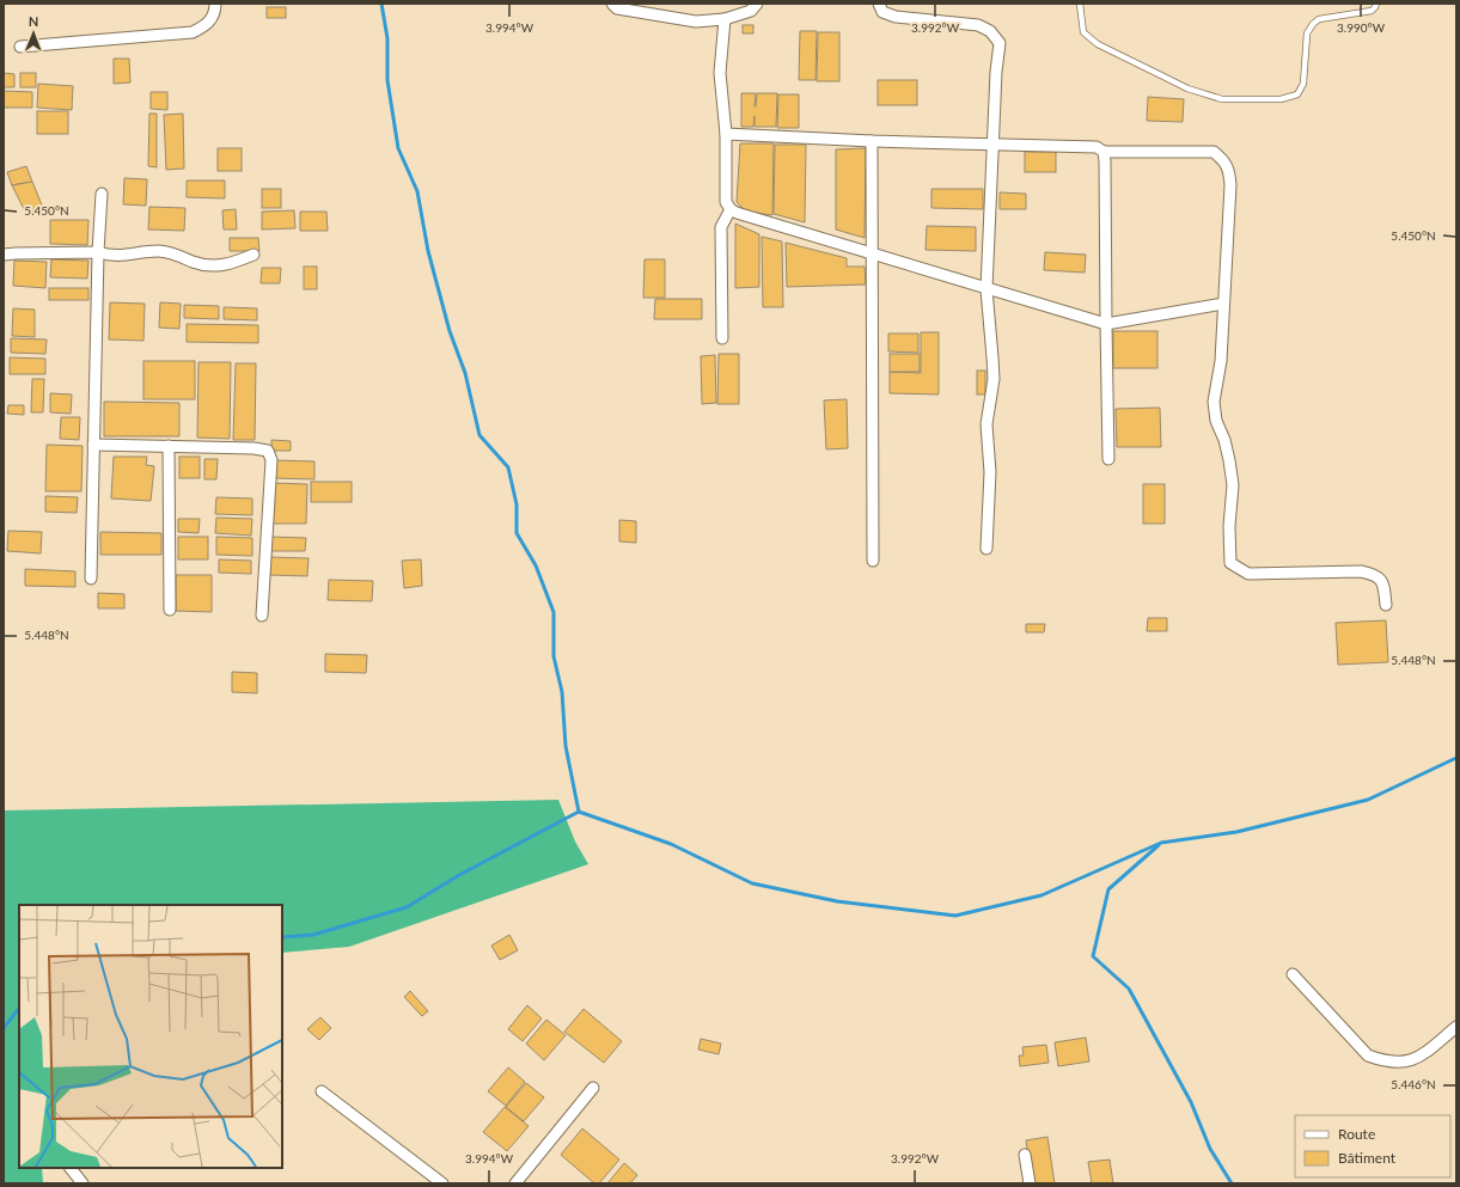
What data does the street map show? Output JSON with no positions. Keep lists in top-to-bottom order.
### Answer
{
  "legend": ["Route", "Bâtiment"],
  "north": "top",
  "coordinates": [
    "3.994°W",
    "3.992°W",
    "3.990°W",
    "5.450°N",
    "5.448°N",
    "5.446°N"
  ]
}
